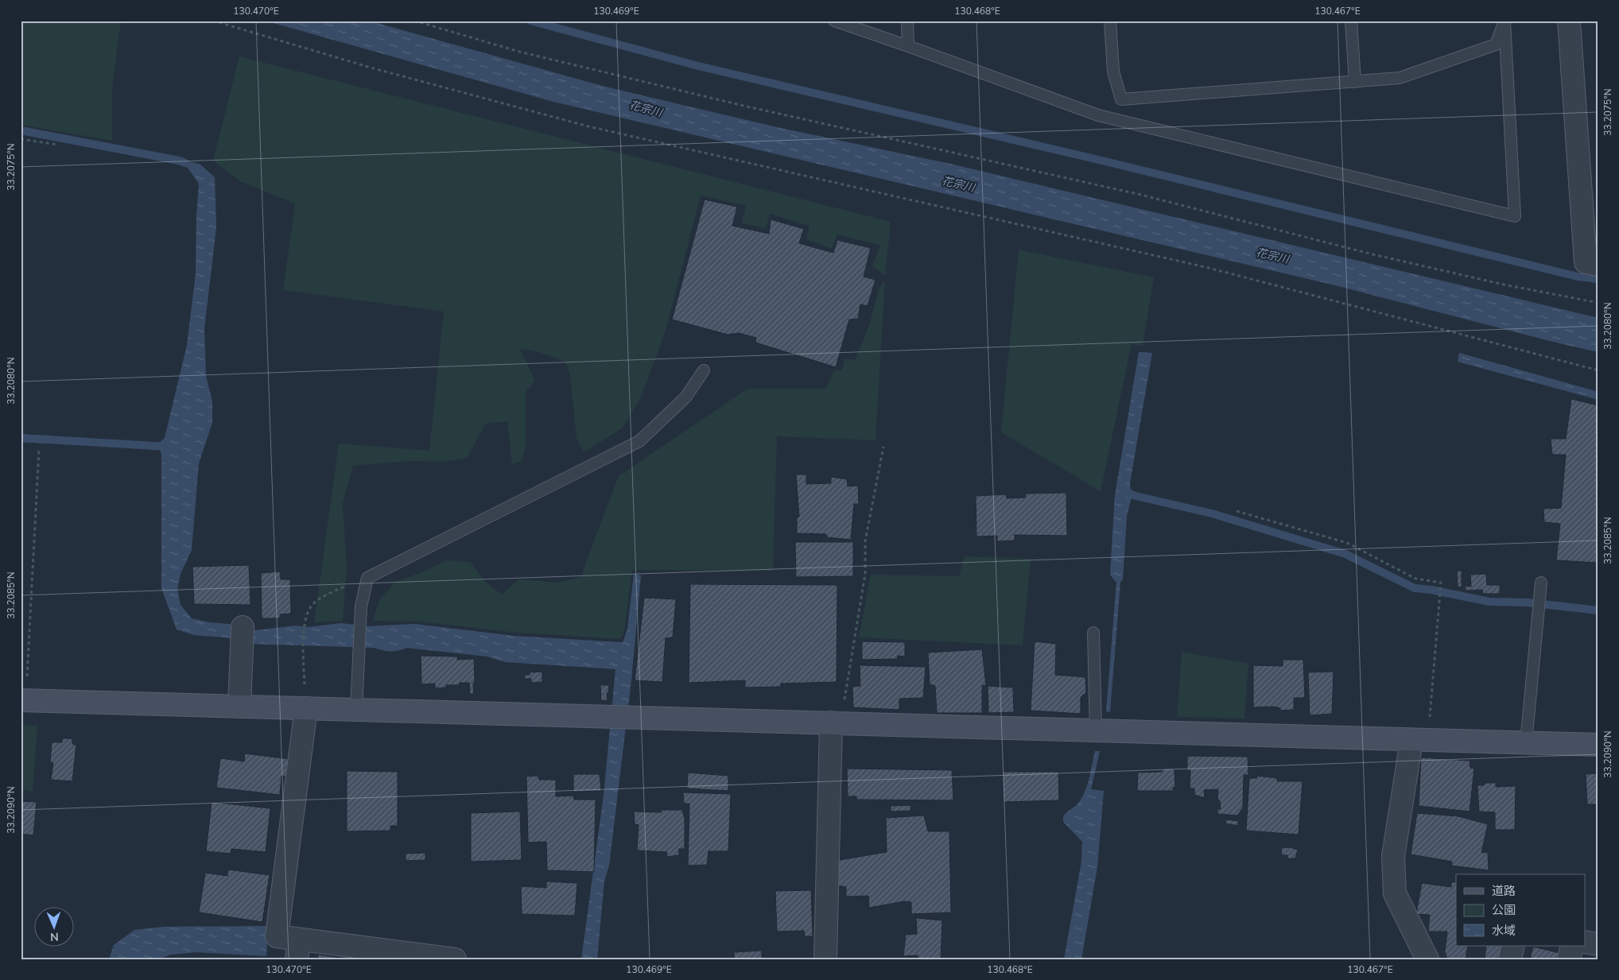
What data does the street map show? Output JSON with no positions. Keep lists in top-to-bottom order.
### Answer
{
  "water": ["花宗川"],
  "legend": ["道路", "公園", "水域"],
  "north": "bottom",
  "coordinates": [
    "130.470°E",
    "130.469°E",
    "130.468°E",
    "130.467°E",
    "33.2075°N",
    "33.2080°N",
    "33.2085°N",
    "33.2090°N"
  ]
}
